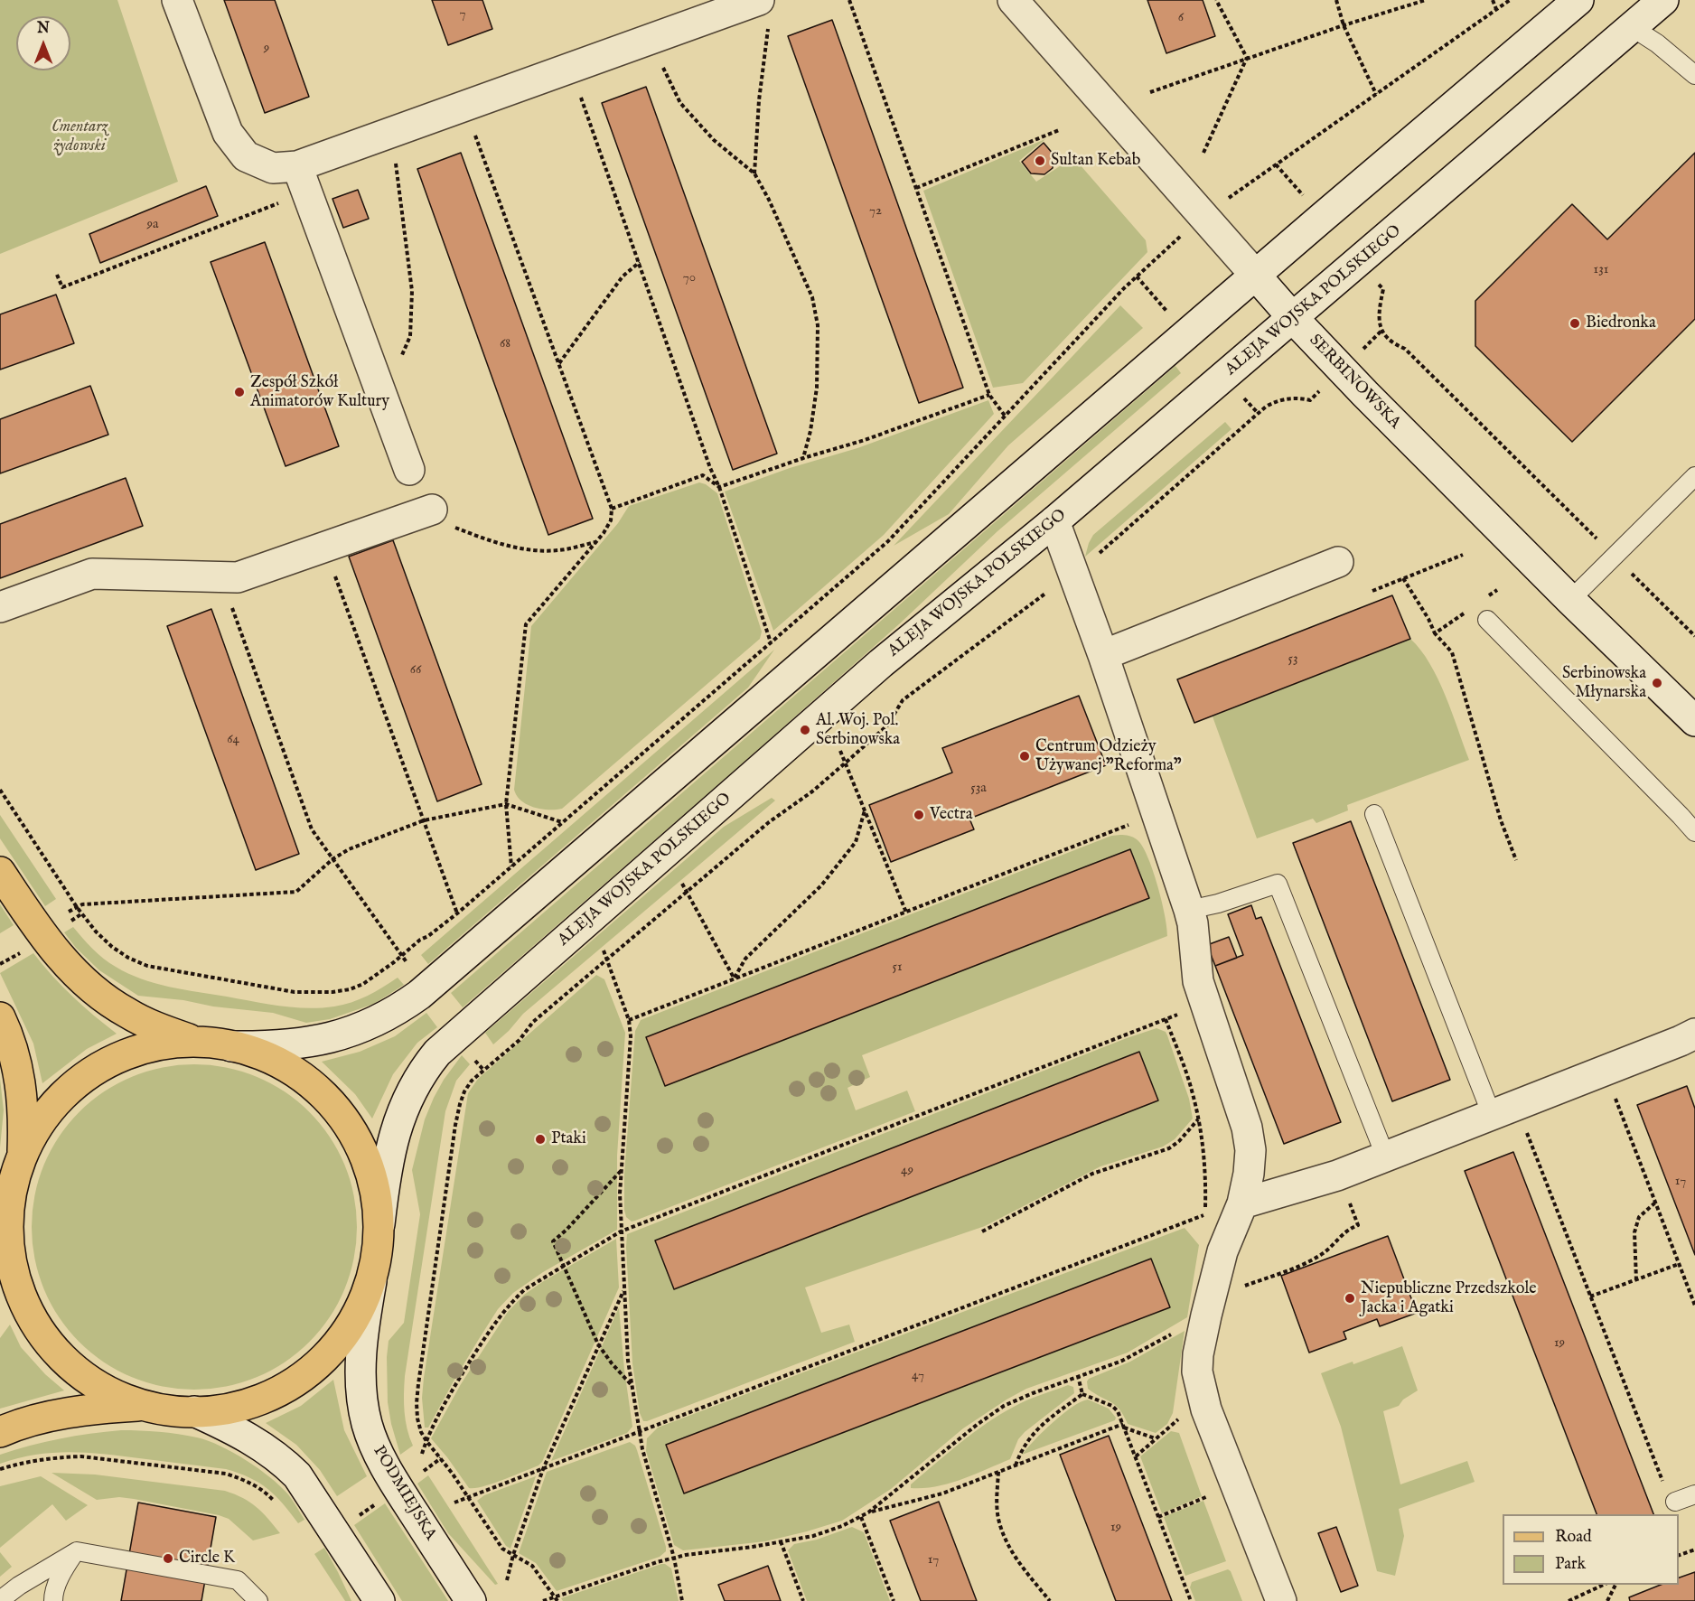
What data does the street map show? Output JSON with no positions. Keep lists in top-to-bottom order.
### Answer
{
  "streets": {
    "street": ["ALEJA WOJSKA POLSKIEGO", "SERBINOWSKA", "PODMIEJSKA"]
  },
  "crossings": [
    ["ALEJA WOJSKA POLSKIEGO", "SERBINOWSKA"]
  ],
  "parks": ["Cmentarz żydowski"],
  "places": [
    "Sultan Kebab",
    "Biedronka",
    "Zespół Szkół Animatorów Kultury",
    "Serbinowska Młynarska",
    "Al. Woj. Pol. Serbinowska",
    "Centrum Odzieży Używanej \"Reforma\"",
    "Vectra",
    "Ptaki",
    "Niepubliczne Przedszkole Jacka i Agatki",
    "Circle K"
  ],
  "house_numbers": [
    "7",
    "6",
    "9",
    "72",
    "9a",
    "131",
    "70",
    "68",
    "53",
    "66",
    "64",
    "53a",
    "51",
    "49",
    "17",
    "19",
    "47",
    "19",
    "17"
  ],
  "legend": ["Road", "Park"],
  "north": "top"
}
